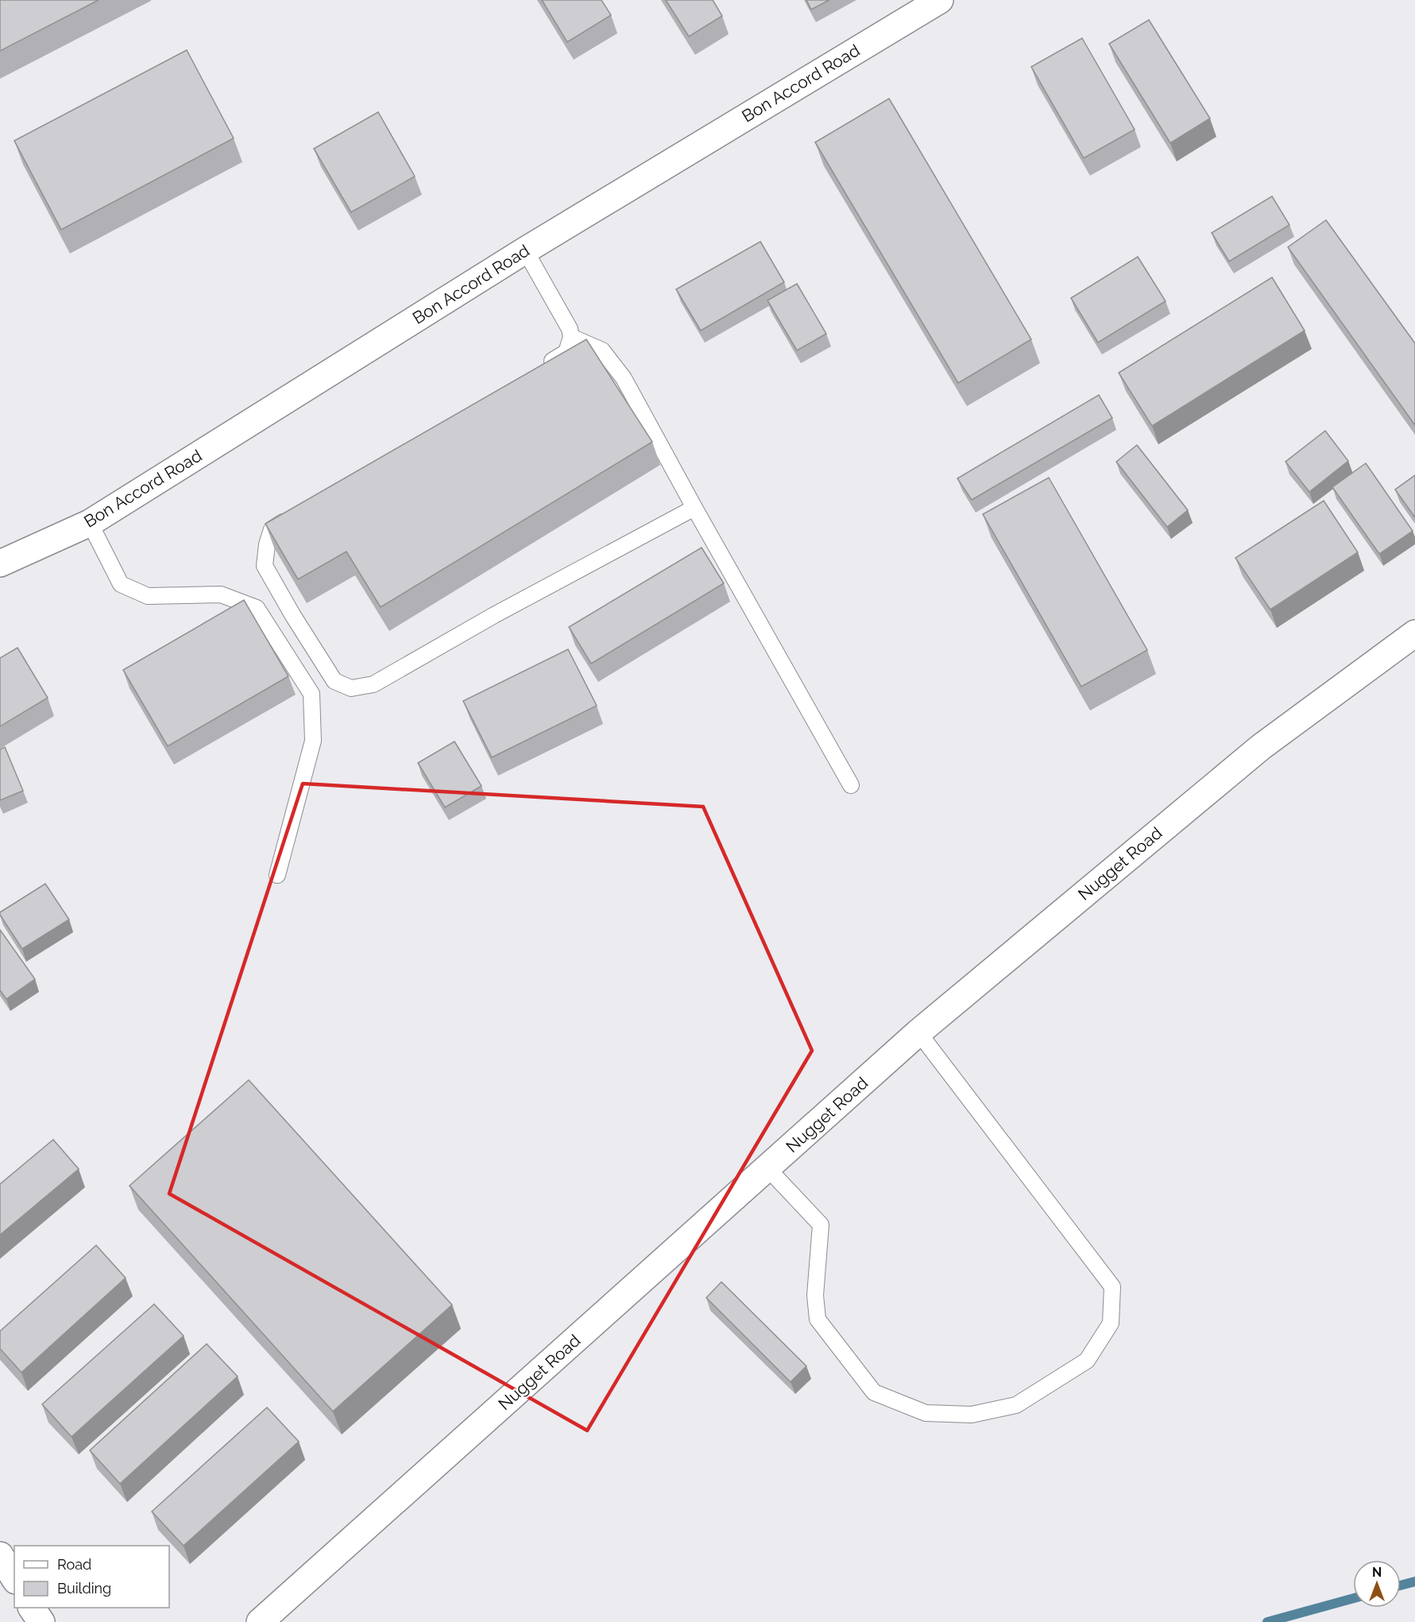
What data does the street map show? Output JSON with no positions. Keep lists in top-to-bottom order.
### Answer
{
  "streets": {
    "street": ["Bon Accord Road", "Nugget Road"]
  },
  "legend": ["Road", "Building"],
  "north": "top"
}
